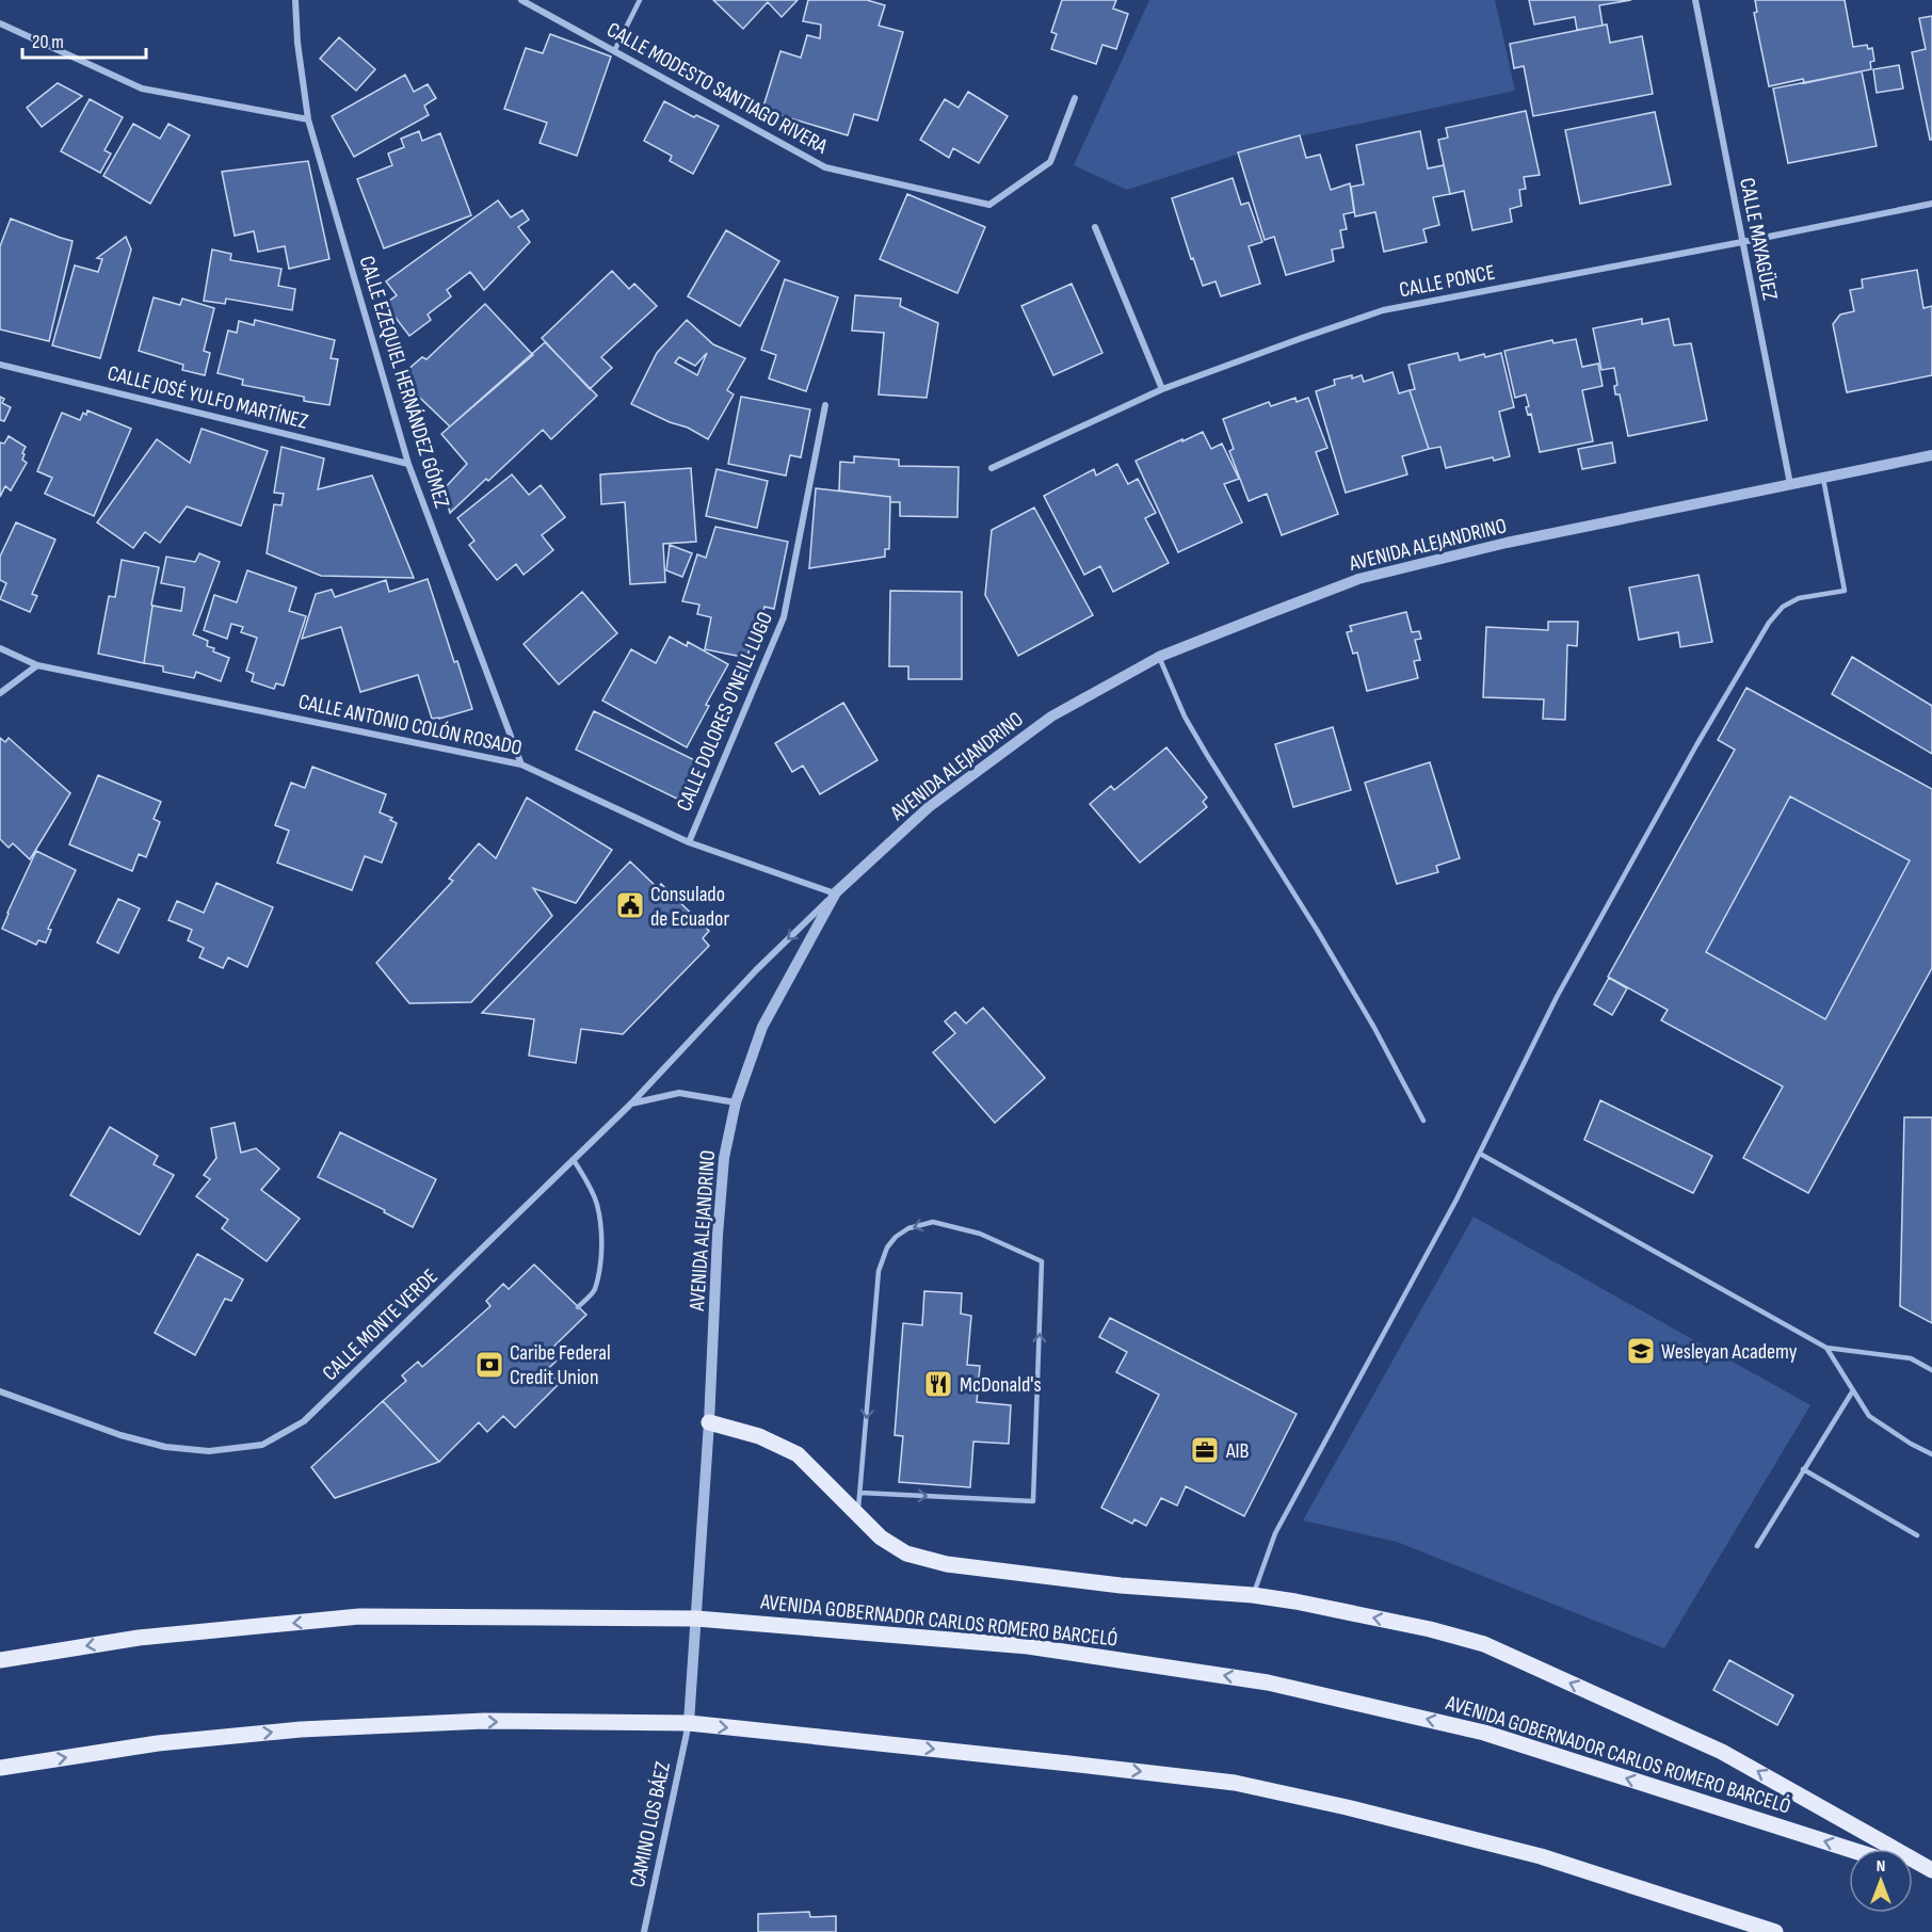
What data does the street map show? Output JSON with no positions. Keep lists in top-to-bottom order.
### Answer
{
  "streets": {
    "main road": ["AVENIDA GOBERNADOR CARLOS ROMERO BARCELÓ"],
    "street": [
      "CALLE MODESTO SANTIAGO RIVERA",
      "CALLE MAYAGÜEZ",
      "CALLE PONCE",
      "CALLE EZEQUIEL HERNÁNDEZ GÓMEZ",
      "CALLE JOSÉ YULFO MARTÍNEZ",
      "AVENIDA ALEJANDRINO",
      "CALLE DOLORES O'NEILL LUGO",
      "CALLE ANTONIO COLÓN ROSADO",
      "CALLE MONTE VERDE",
      "CAMINO LOS BÁEZ"
    ]
  },
  "crossings": [
    ["CALLE MAYAGÜEZ", "CALLE PONCE"],
    ["CALLE MAYAGÜEZ", "AVENIDA ALEJANDRINO"],
    ["CALLE EZEQUIEL HERNÁNDEZ GÓMEZ", "CALLE JOSÉ YULFO MARTÍNEZ"],
    ["CALLE EZEQUIEL HERNÁNDEZ GÓMEZ", "CALLE ANTONIO COLÓN ROSADO"],
    ["AVENIDA ALEJANDRINO", "CALLE ANTONIO COLÓN ROSADO"],
    ["AVENIDA ALEJANDRINO", "CALLE MONTE VERDE"],
    ["AVENIDA ALEJANDRINO", "AVENIDA GOBERNADOR CARLOS ROMERO BARCELÓ"],
    ["AVENIDA ALEJANDRINO", "CAMINO LOS BÁEZ"],
    ["CALLE DOLORES O'NEILL LUGO", "CALLE ANTONIO COLÓN ROSADO"],
    ["CALLE ANTONIO COLÓN ROSADO", "CALLE MONTE VERDE"]
  ],
  "places": {
    "public building": ["Consulado de Ecuador"],
    "school or university": ["Wesleyan Academy"],
    "bank": ["Caribe Federal Credit Union"],
    "restaurant": ["McDonald's"],
    "office": ["AIB"]
  },
  "scale_bar": "20 m",
  "north": "top"
}
